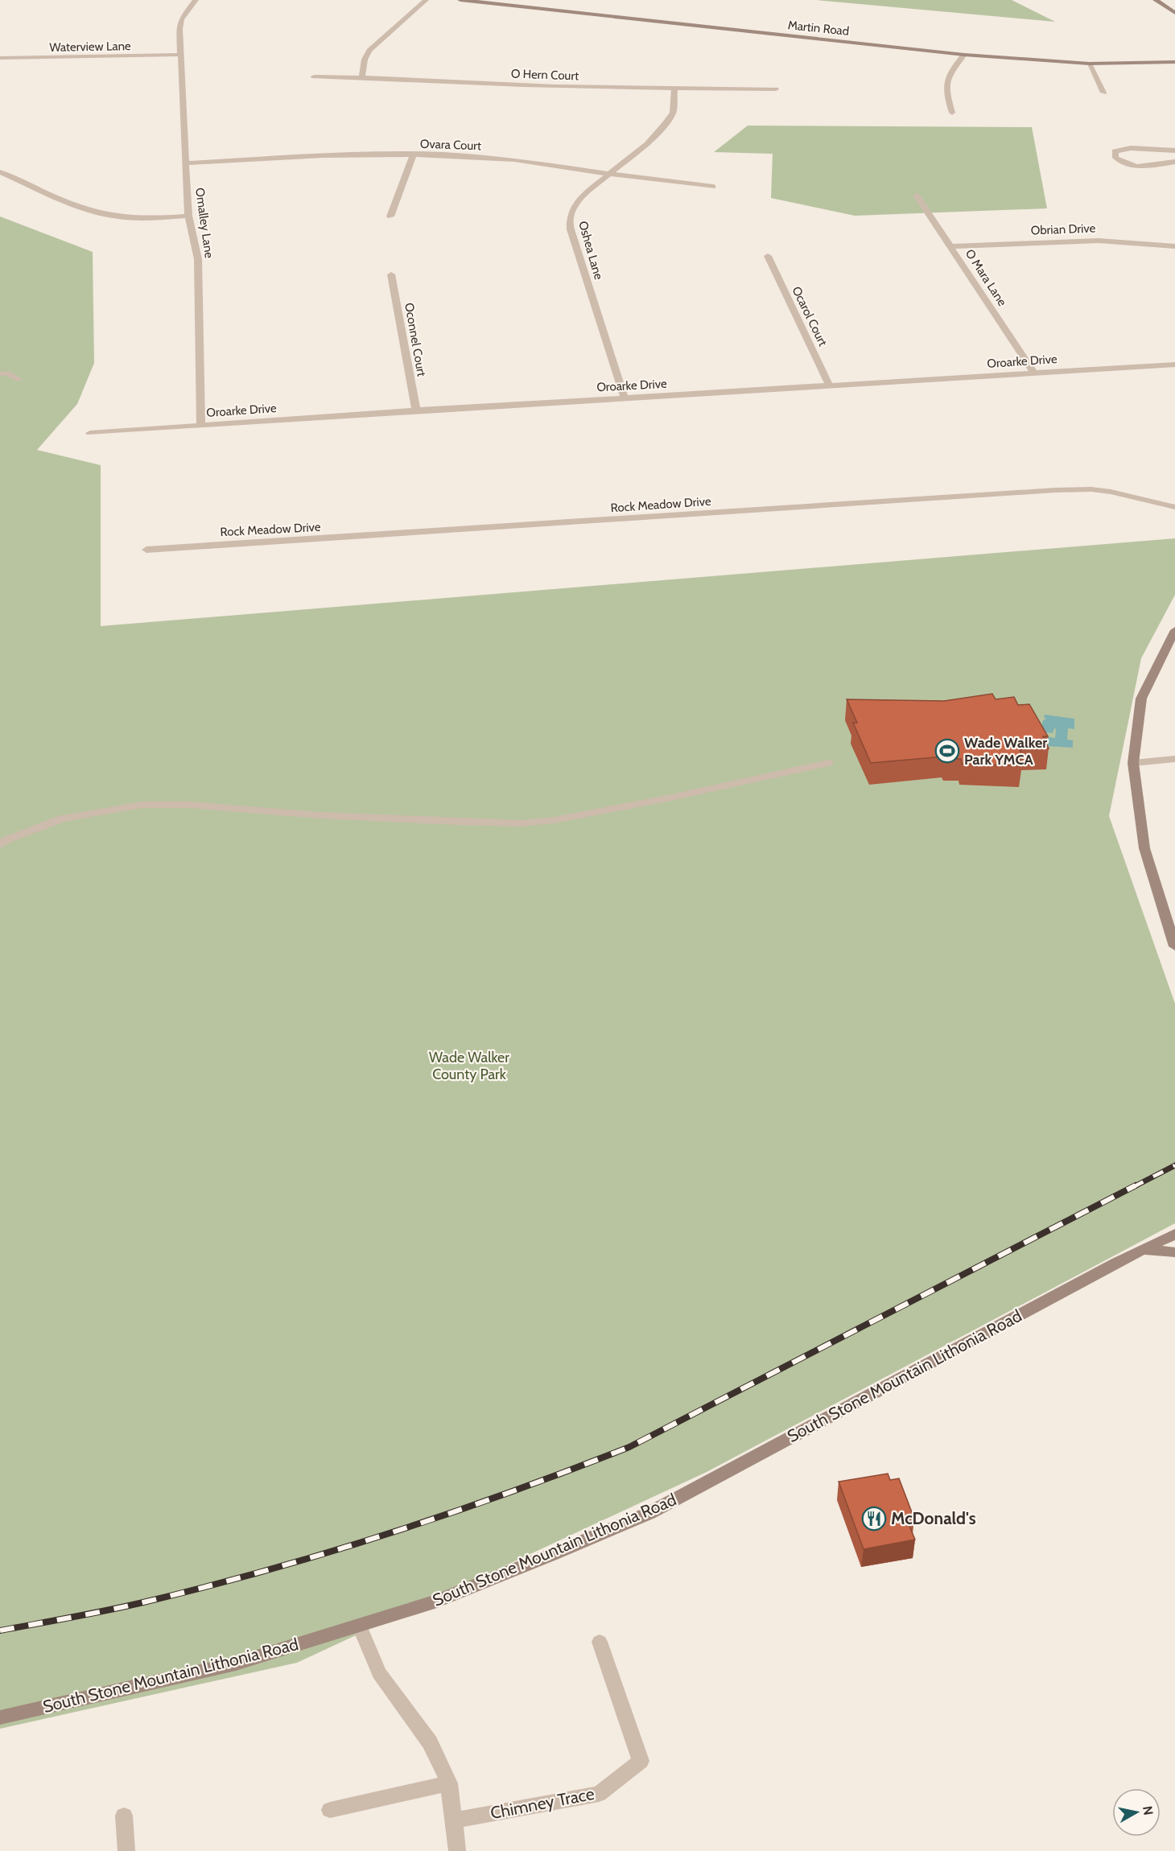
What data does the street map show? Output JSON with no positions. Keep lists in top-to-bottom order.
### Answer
{
  "streets": {
    "main road": ["Martin Road", "South Stone Mountain Lithonia Road"],
    "street": [
      "Waterview Lane",
      "O Hern Court",
      "Ovara Court",
      "Omalley Lane",
      "Obrian Drive",
      "Oshea Lane",
      "O Mara Lane",
      "Ocarol Court",
      "Oconnel Court",
      "Oroarke Drive",
      "Rock Meadow Drive",
      "Chimney Trace"
    ]
  },
  "crossings": [
    ["Waterview Lane", "Omalley Lane"],
    ["O Hern Court", "Oshea Lane"],
    ["Ovara Court", "Omalley Lane"],
    ["Ovara Court", "Oshea Lane"],
    ["Omalley Lane", "Oroarke Drive"],
    ["Obrian Drive", "O Mara Lane"],
    ["Oshea Lane", "Oroarke Drive"],
    ["O Mara Lane", "Oroarke Drive"],
    ["Ocarol Court", "Oroarke Drive"],
    ["Oconnel Court", "Oroarke Drive"]
  ],
  "parks": ["Wade Walker County Park"],
  "places": {
    "sports": ["Wade Walker Park YMCA"],
    "restaurant": ["McDonald's"]
  },
  "north": "right"
}
